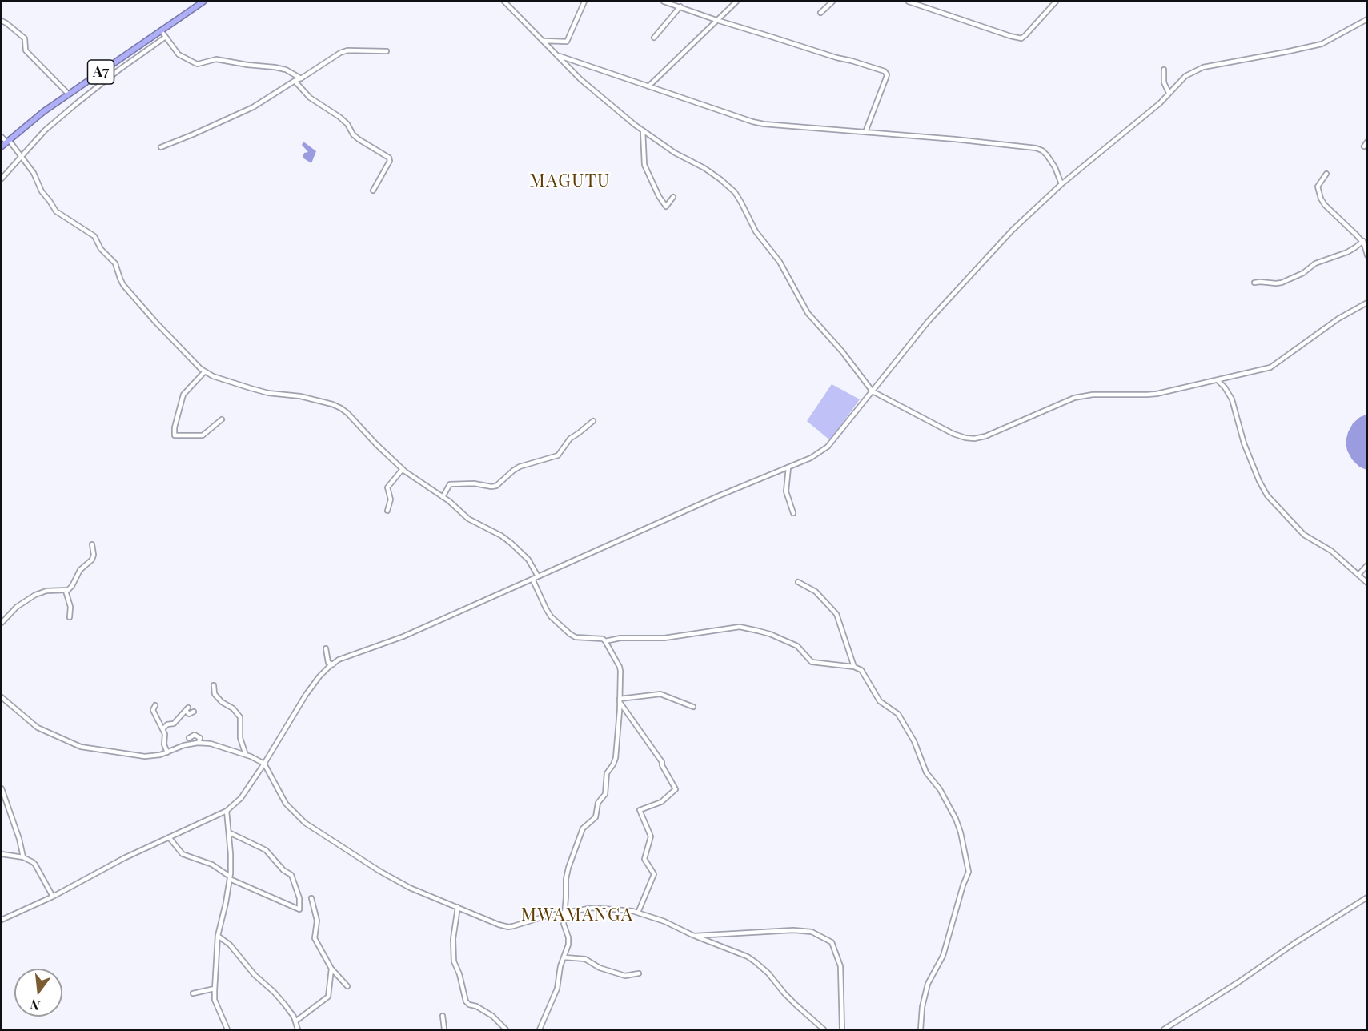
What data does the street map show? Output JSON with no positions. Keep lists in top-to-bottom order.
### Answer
{
  "streets": {
    "highway": ["A7"]
  },
  "districts": ["MAGUTU", "MWAMANGA"],
  "north": "bottom"
}
